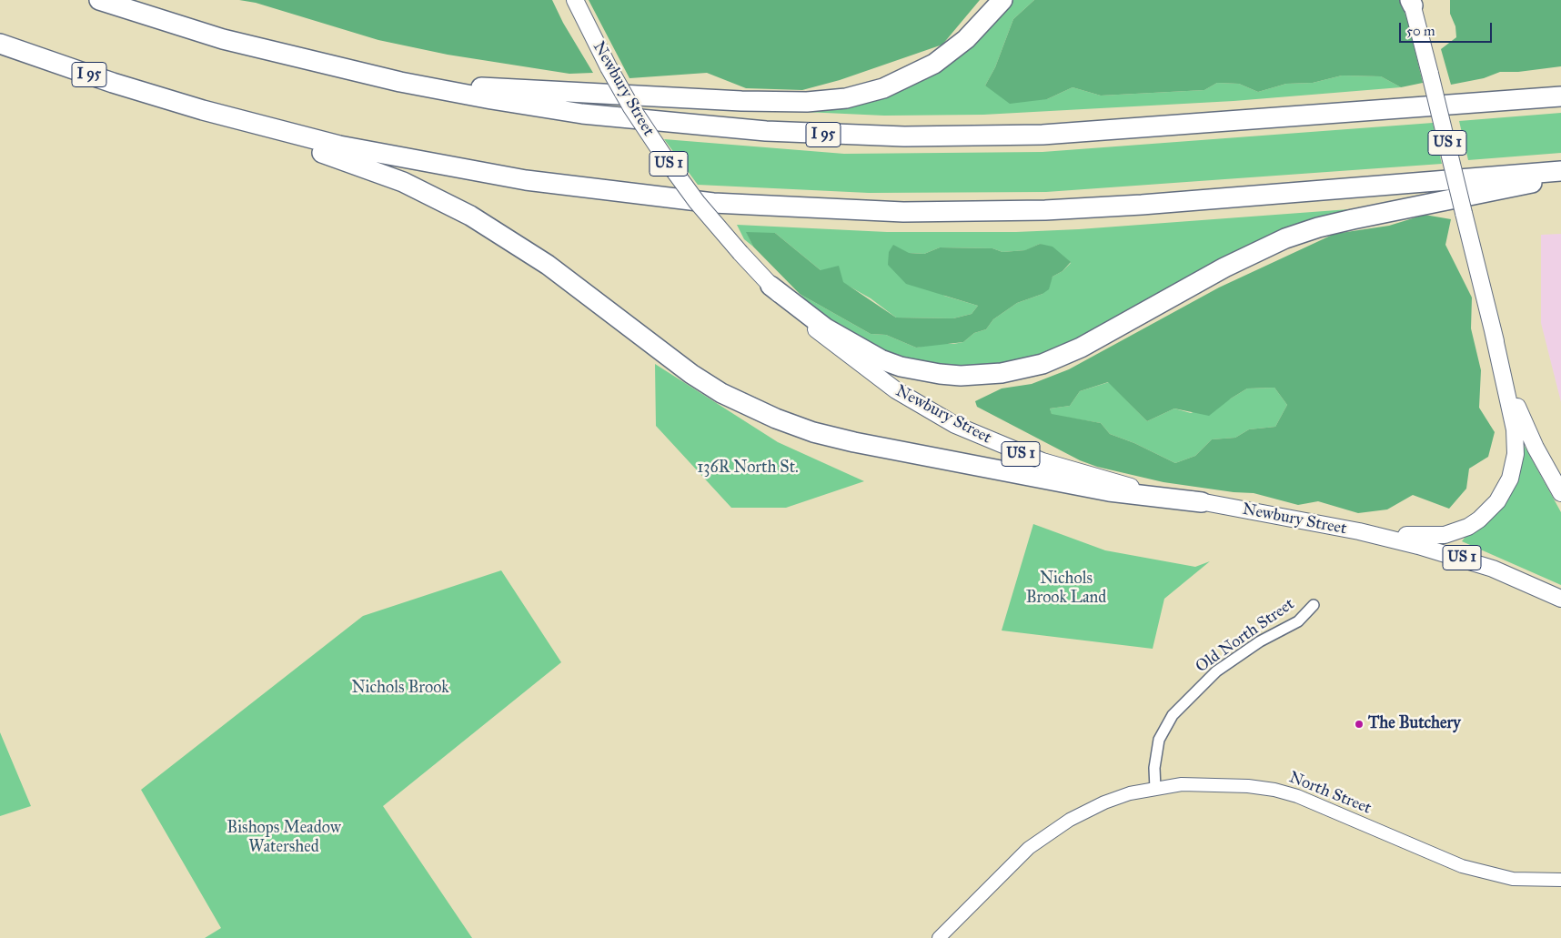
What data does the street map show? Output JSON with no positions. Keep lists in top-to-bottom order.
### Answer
{
  "streets": {
    "highway": ["I 95"],
    "main road": ["Newbury Street", "US 1"],
    "street": ["Old North Street", "North Street"]
  },
  "crossings": [
    ["I 95", "Newbury Street"],
    ["Old North Street", "North Street"]
  ],
  "parks": [
    "136R North St.",
    "Nichols Brook Land",
    "Nichols Brook",
    "Bishops Meadow Watershed"
  ],
  "places": ["The Butchery"],
  "scale_bar": "50 m"
}
